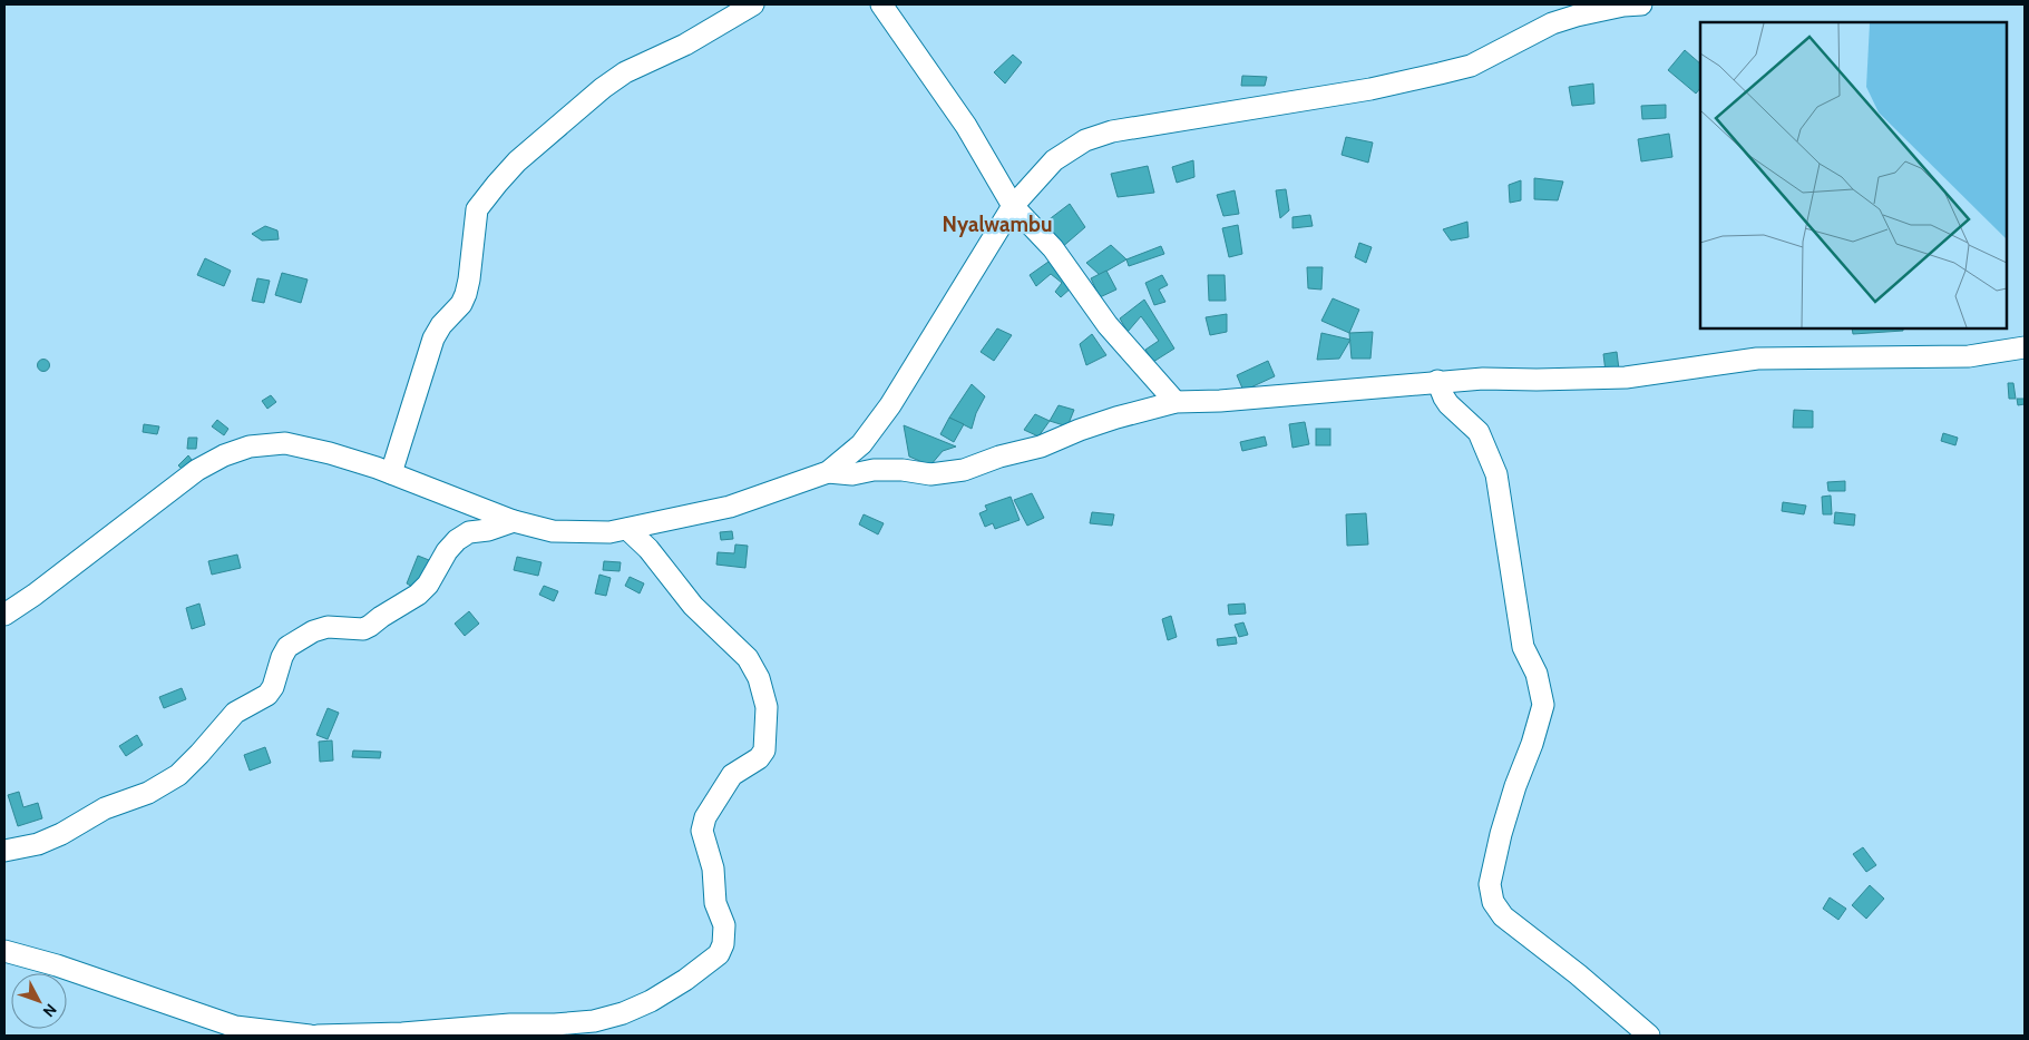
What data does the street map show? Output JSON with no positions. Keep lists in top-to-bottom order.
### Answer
{
  "districts": ["Nyalwambu"],
  "north": "bottom right"
}
